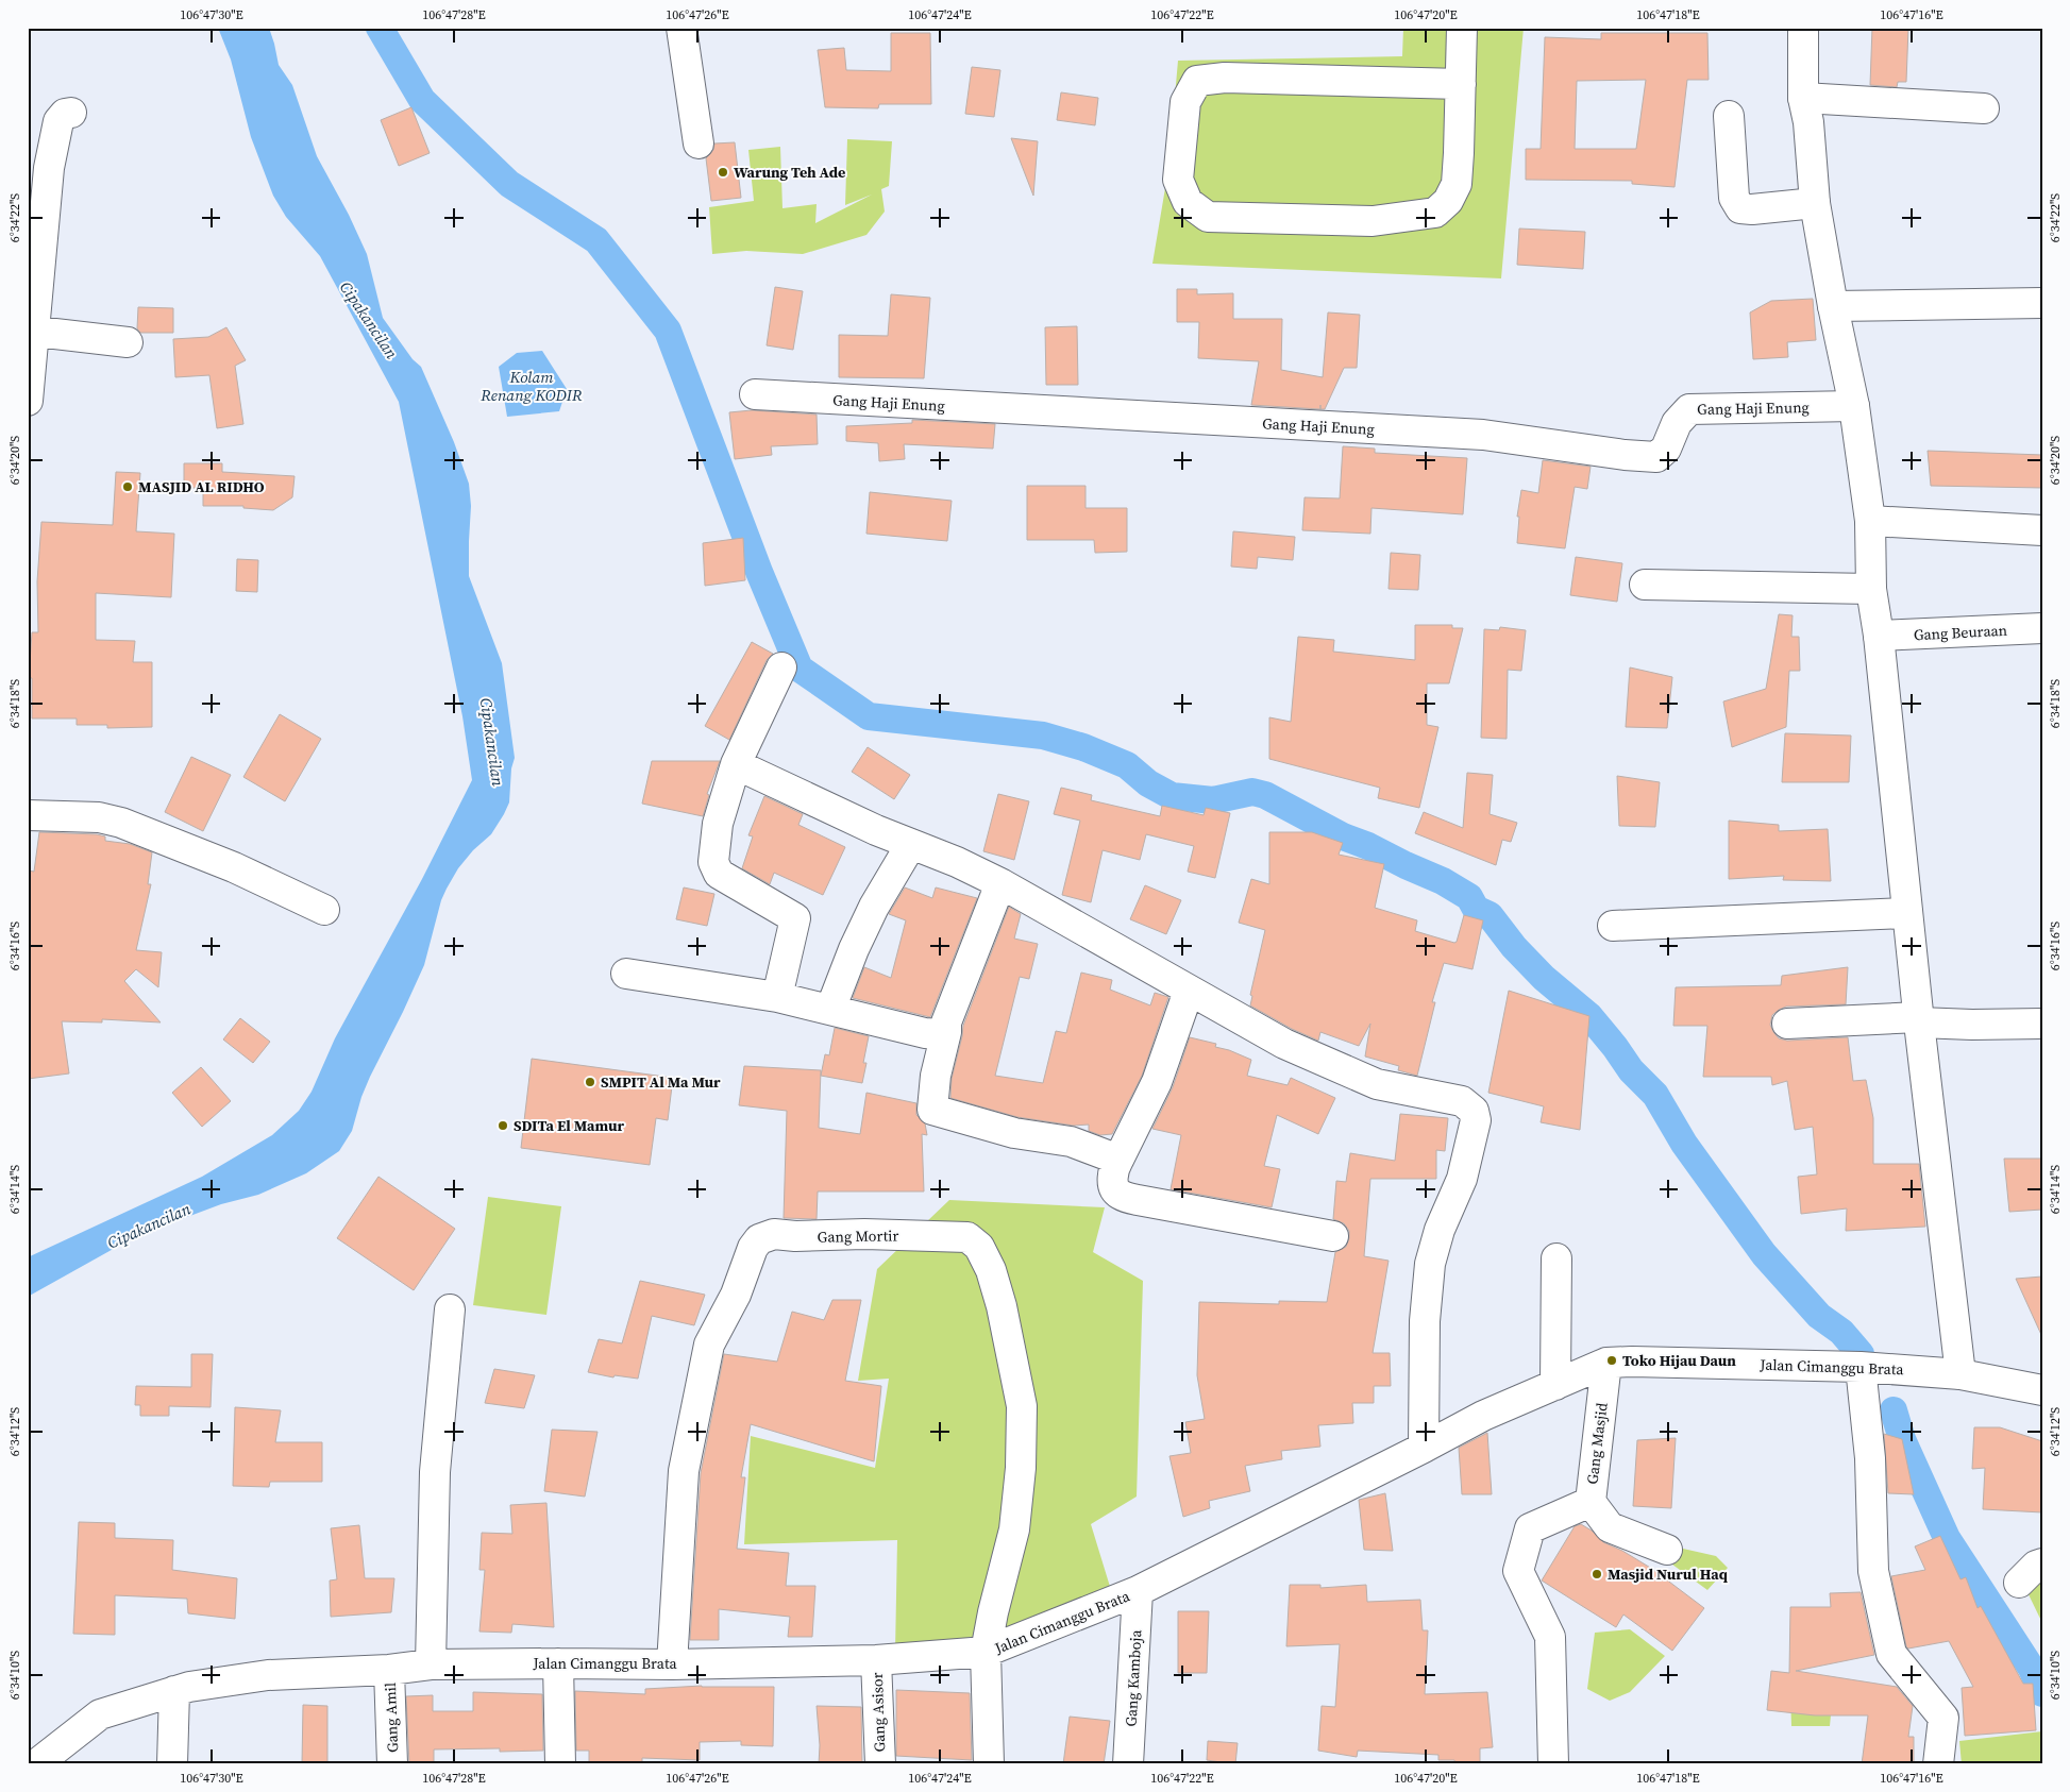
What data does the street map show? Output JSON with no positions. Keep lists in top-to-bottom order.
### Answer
{
  "streets": {
    "street": [
      "Gang Haji Enung",
      "Gang Beuraan",
      "Gang Mortir",
      "Jalan Cimanggu Brata",
      "Gang Masjid",
      "Gang Kamboja",
      "Gang Asisor",
      "Gang Amil"
    ]
  },
  "crossings": [
    ["Gang Mortir", "Jalan Cimanggu Brata"],
    ["Jalan Cimanggu Brata", "Gang Masjid"],
    ["Jalan Cimanggu Brata", "Gang Kamboja"],
    ["Jalan Cimanggu Brata", "Gang Asisor"],
    ["Jalan Cimanggu Brata", "Gang Amil"]
  ],
  "water": ["Cipakancilan", "Kolam Renang KODIR"],
  "places": [
    "Warung Teh Ade",
    "MASJID AL RIDHO",
    "SMPIT Al Ma Mur",
    "SDITa El Mamur",
    "Toko Hijau Daun",
    "Masjid Nurul Haq"
  ],
  "coordinates": [
    "106°47'30\"E",
    "106°47'28\"E",
    "106°47'26\"E",
    "106°47'24\"E",
    "106°47'22\"E",
    "106°47'20\"E",
    "106°47'18\"E",
    "106°47'16\"E",
    "6°34'22\"S",
    "6°34'20\"S",
    "6°34'18\"S",
    "6°34'16\"S",
    "6°34'14\"S",
    "6°34'12\"S",
    "6°34'10\"S"
  ]
}
